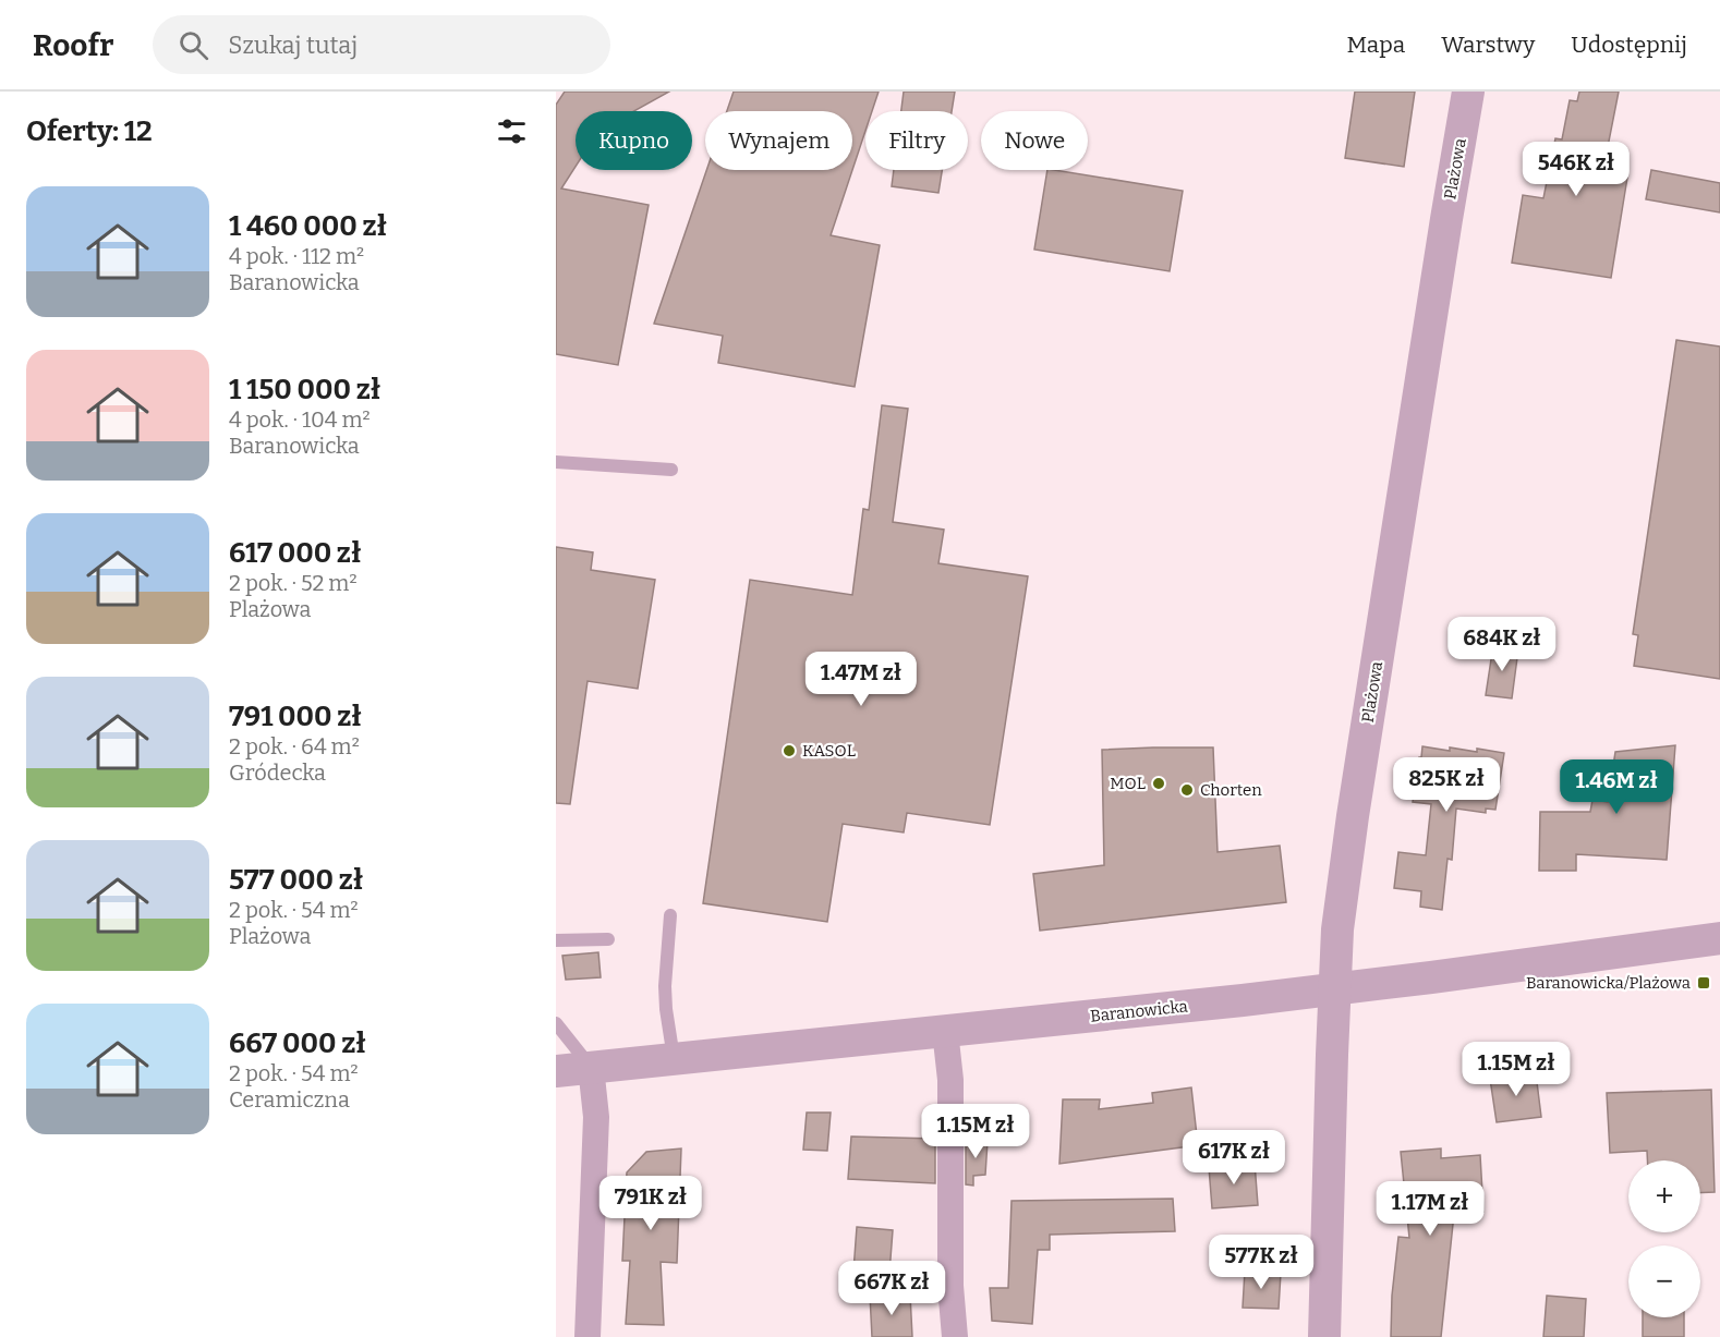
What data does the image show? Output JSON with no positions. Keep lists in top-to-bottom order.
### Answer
{
  "streets": {
    "street": ["Plażowa", "Baranowicka"]
  },
  "crossings": [
    ["Plażowa", "Baranowicka"]
  ],
  "places": {
    "other": ["KASOL", "MOL", "Chorten"],
    "transit": ["Baranowicka/Plażowa"]
  },
  "page": {
    "header": "Roofr",
    "search": "Szukaj tutaj",
    "nav": ["Mapa", "Warstwy", "Udostępnij"],
    "heading": "Oferty: 12",
    "chip": [
      "Kupno",
      "Wynajem",
      "Filtry",
      "Nowe"
    ],
    "price": [
      "546K zł",
      "684K zł",
      "1.47M zł",
      "825K zł",
      "1.46M zł",
      "1.15M zł",
      "1.15M zł",
      "617K zł",
      "791K zł",
      "1.17M zł",
      "577K zł",
      "667K zł"
    ],
    "list": [
      {
        "name": "1 460 000 zł",
        "note": "4 pok. · 112 m² · Baranowicka"
      },
      {
        "name": "1 150 000 zł",
        "note": "4 pok. · 104 m² · Baranowicka"
      },
      {
        "name": "617 000 zł",
        "note": "2 pok. · 52 m² · Plażowa"
      },
      {
        "name": "791 000 zł",
        "note": "2 pok. · 64 m² · Gródecka"
      },
      {
        "name": "577 000 zł",
        "note": "2 pok. · 54 m² · Plażowa"
      },
      {
        "name": "667 000 zł",
        "note": "2 pok. · 54 m² · Ceramiczna"
      }
    ],
    "map_buttons": ["+", "−"]
  }
}
